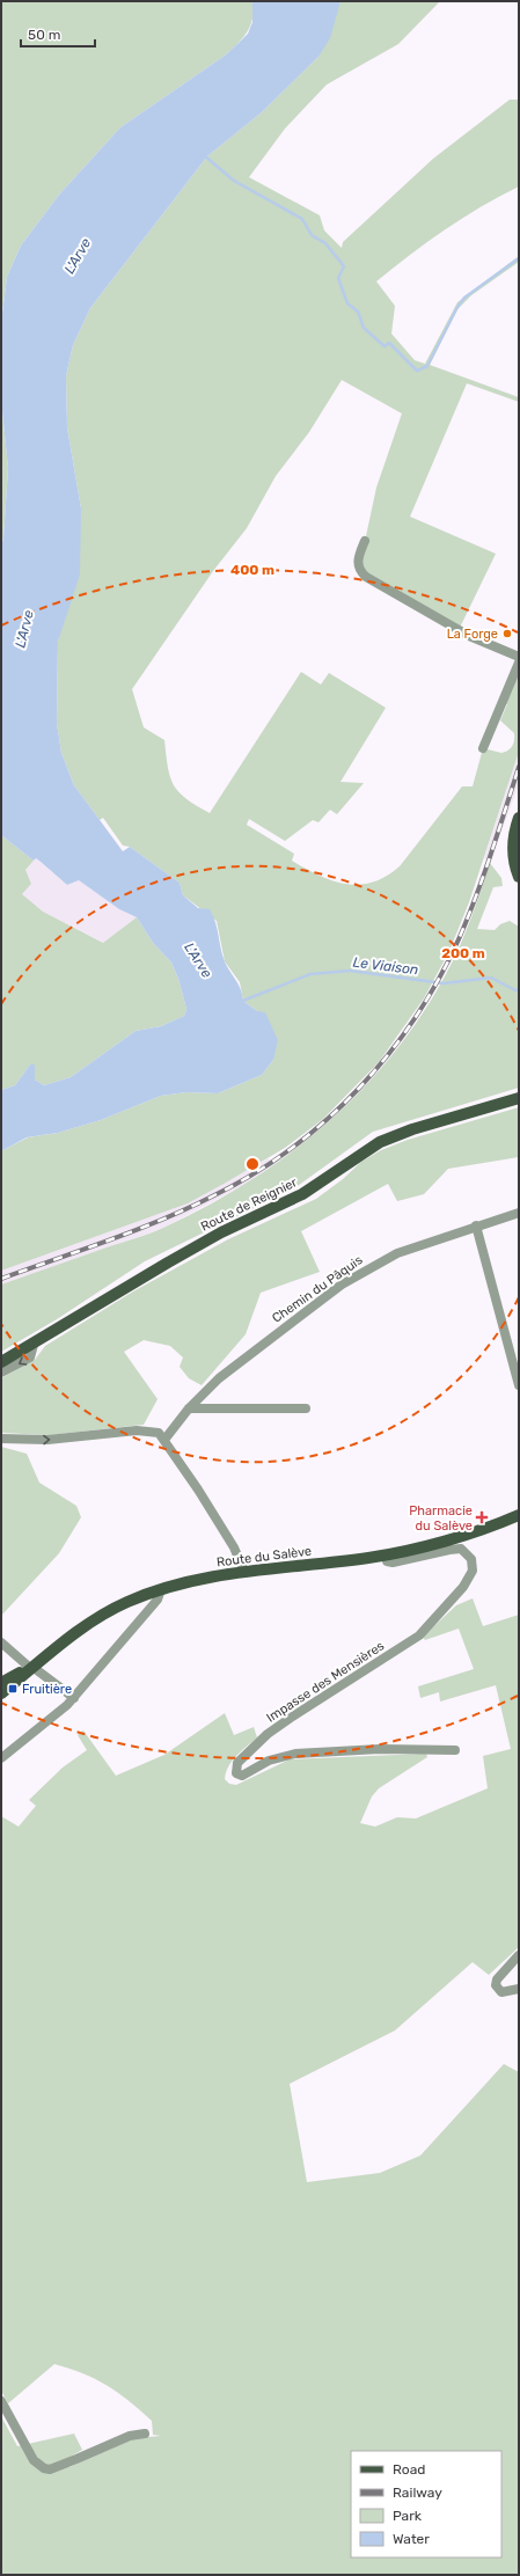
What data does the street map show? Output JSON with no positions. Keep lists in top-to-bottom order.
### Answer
{
  "streets": {
    "main road": ["Route de Reignier", "Route du Salève"],
    "street": ["Chemin du Pâquis", "Impasse des Mensières"]
  },
  "crossings": [
    ["Route du Salève", "Impasse des Mensières"]
  ],
  "water": ["L'Arve", "Le Viaison"],
  "places": {
    "other": ["La Forge"],
    "health": ["Pharmacie du Salève"],
    "transit": ["Fruitière"]
  },
  "legend": [
    "Road",
    "Railway",
    "Park",
    "Water"
  ],
  "scale_bar": "50 m",
  "rings": ["400 m", "200 m"]
}
